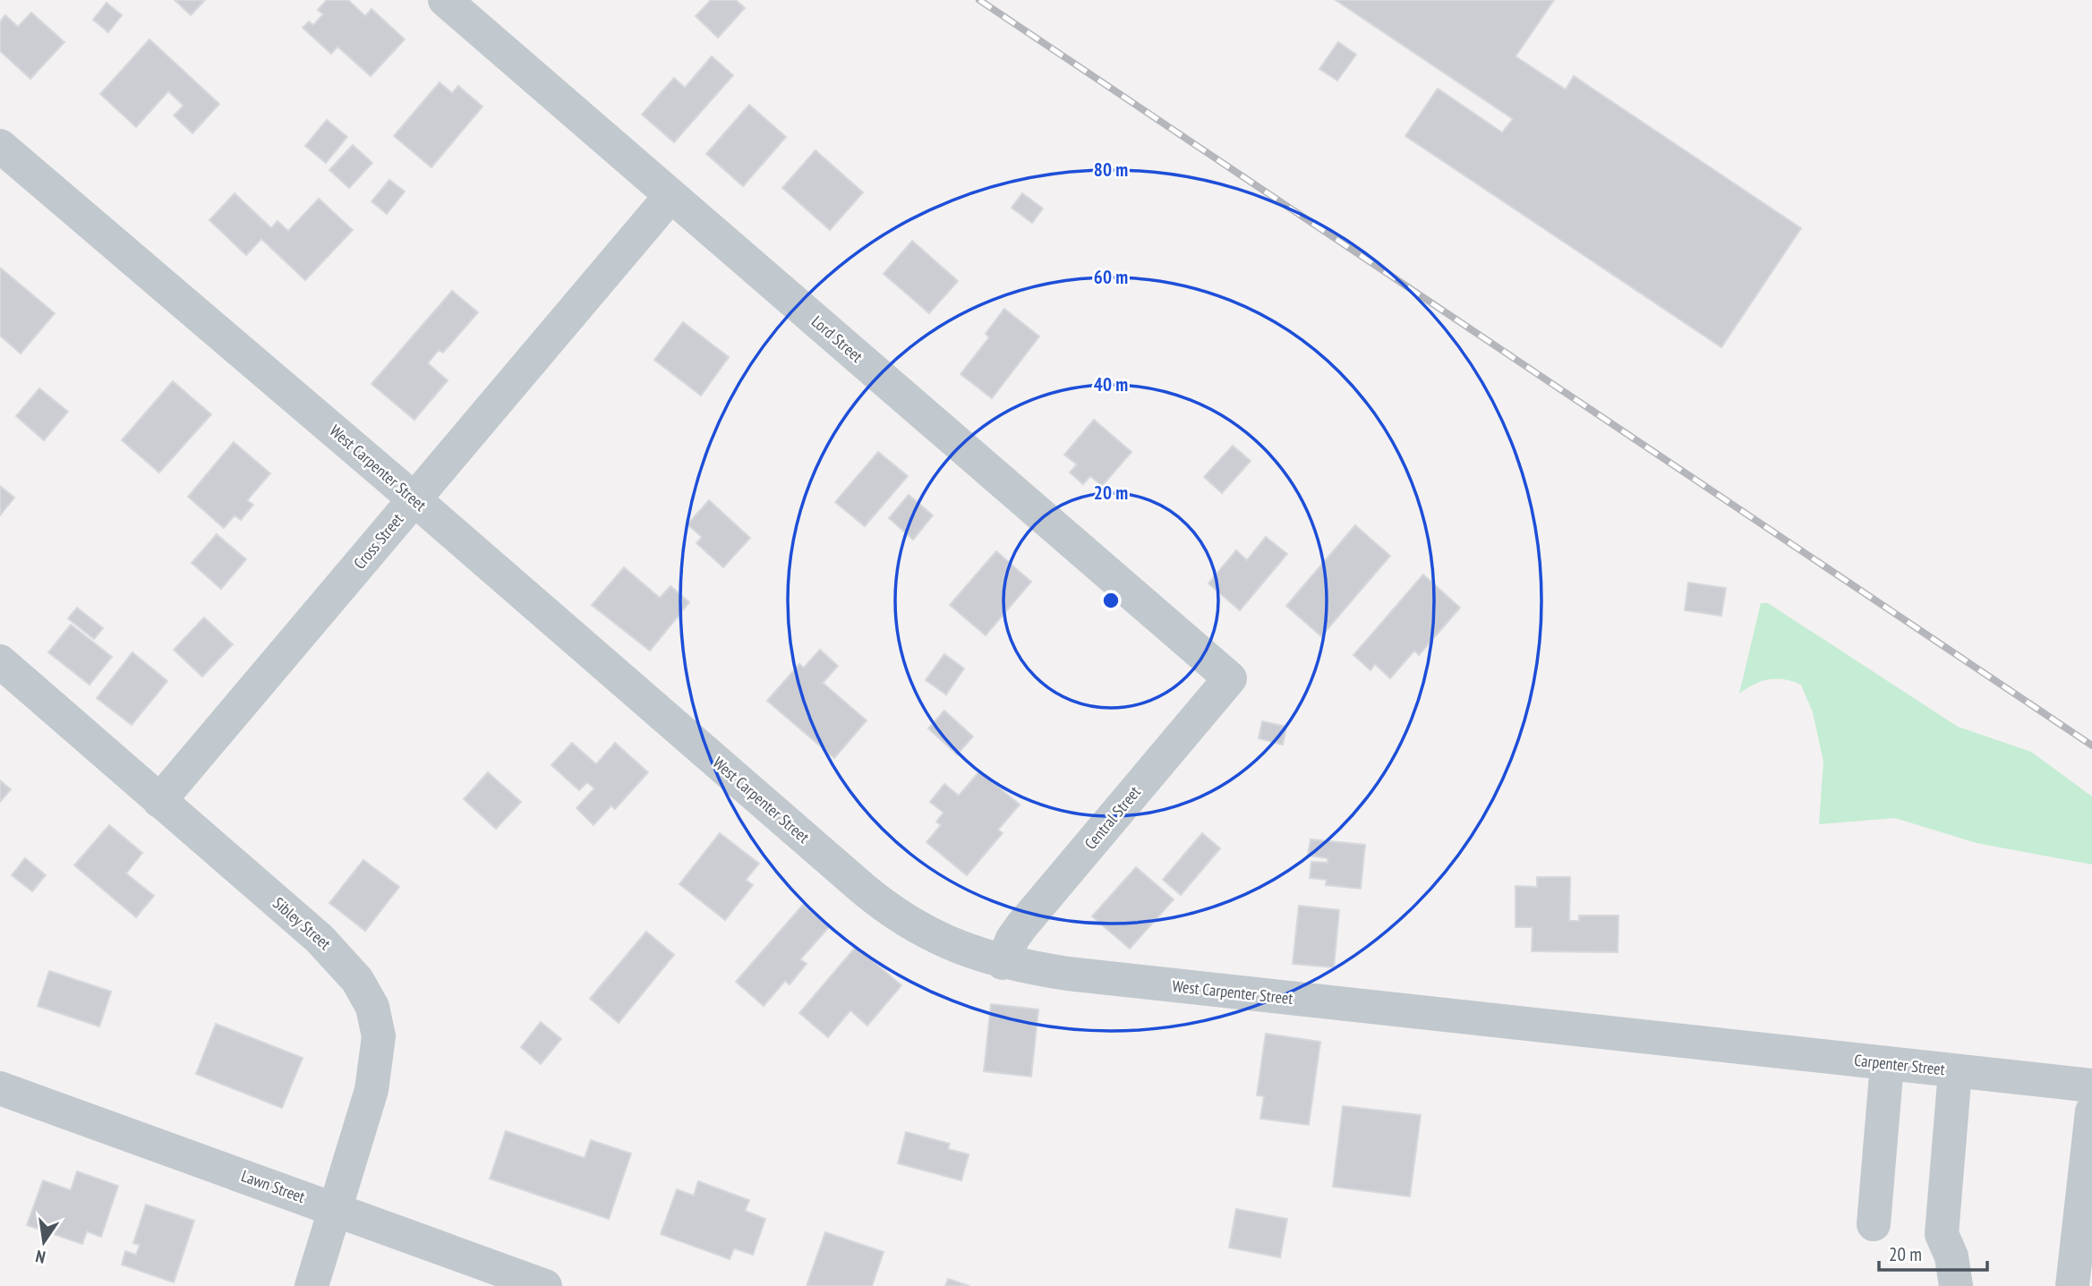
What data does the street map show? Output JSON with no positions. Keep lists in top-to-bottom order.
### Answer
{
  "streets": {
    "street": [
      "Lord Street",
      "West Carpenter Street",
      "Cross Street",
      "Central Street",
      "Sibley Street",
      "Carpenter Street",
      "Lawn Street"
    ]
  },
  "crossings": [
    ["Lord Street", "Cross Street"],
    ["Lord Street", "Central Street"],
    ["West Carpenter Street", "Cross Street"],
    ["West Carpenter Street", "Central Street"],
    ["West Carpenter Street", "Carpenter Street"],
    ["Cross Street", "Sibley Street"],
    ["Sibley Street", "Lawn Street"]
  ],
  "scale_bar": "20 m",
  "north": "bottom",
  "rings": [
    "80 m",
    "60 m",
    "40 m",
    "20 m"
  ]
}
